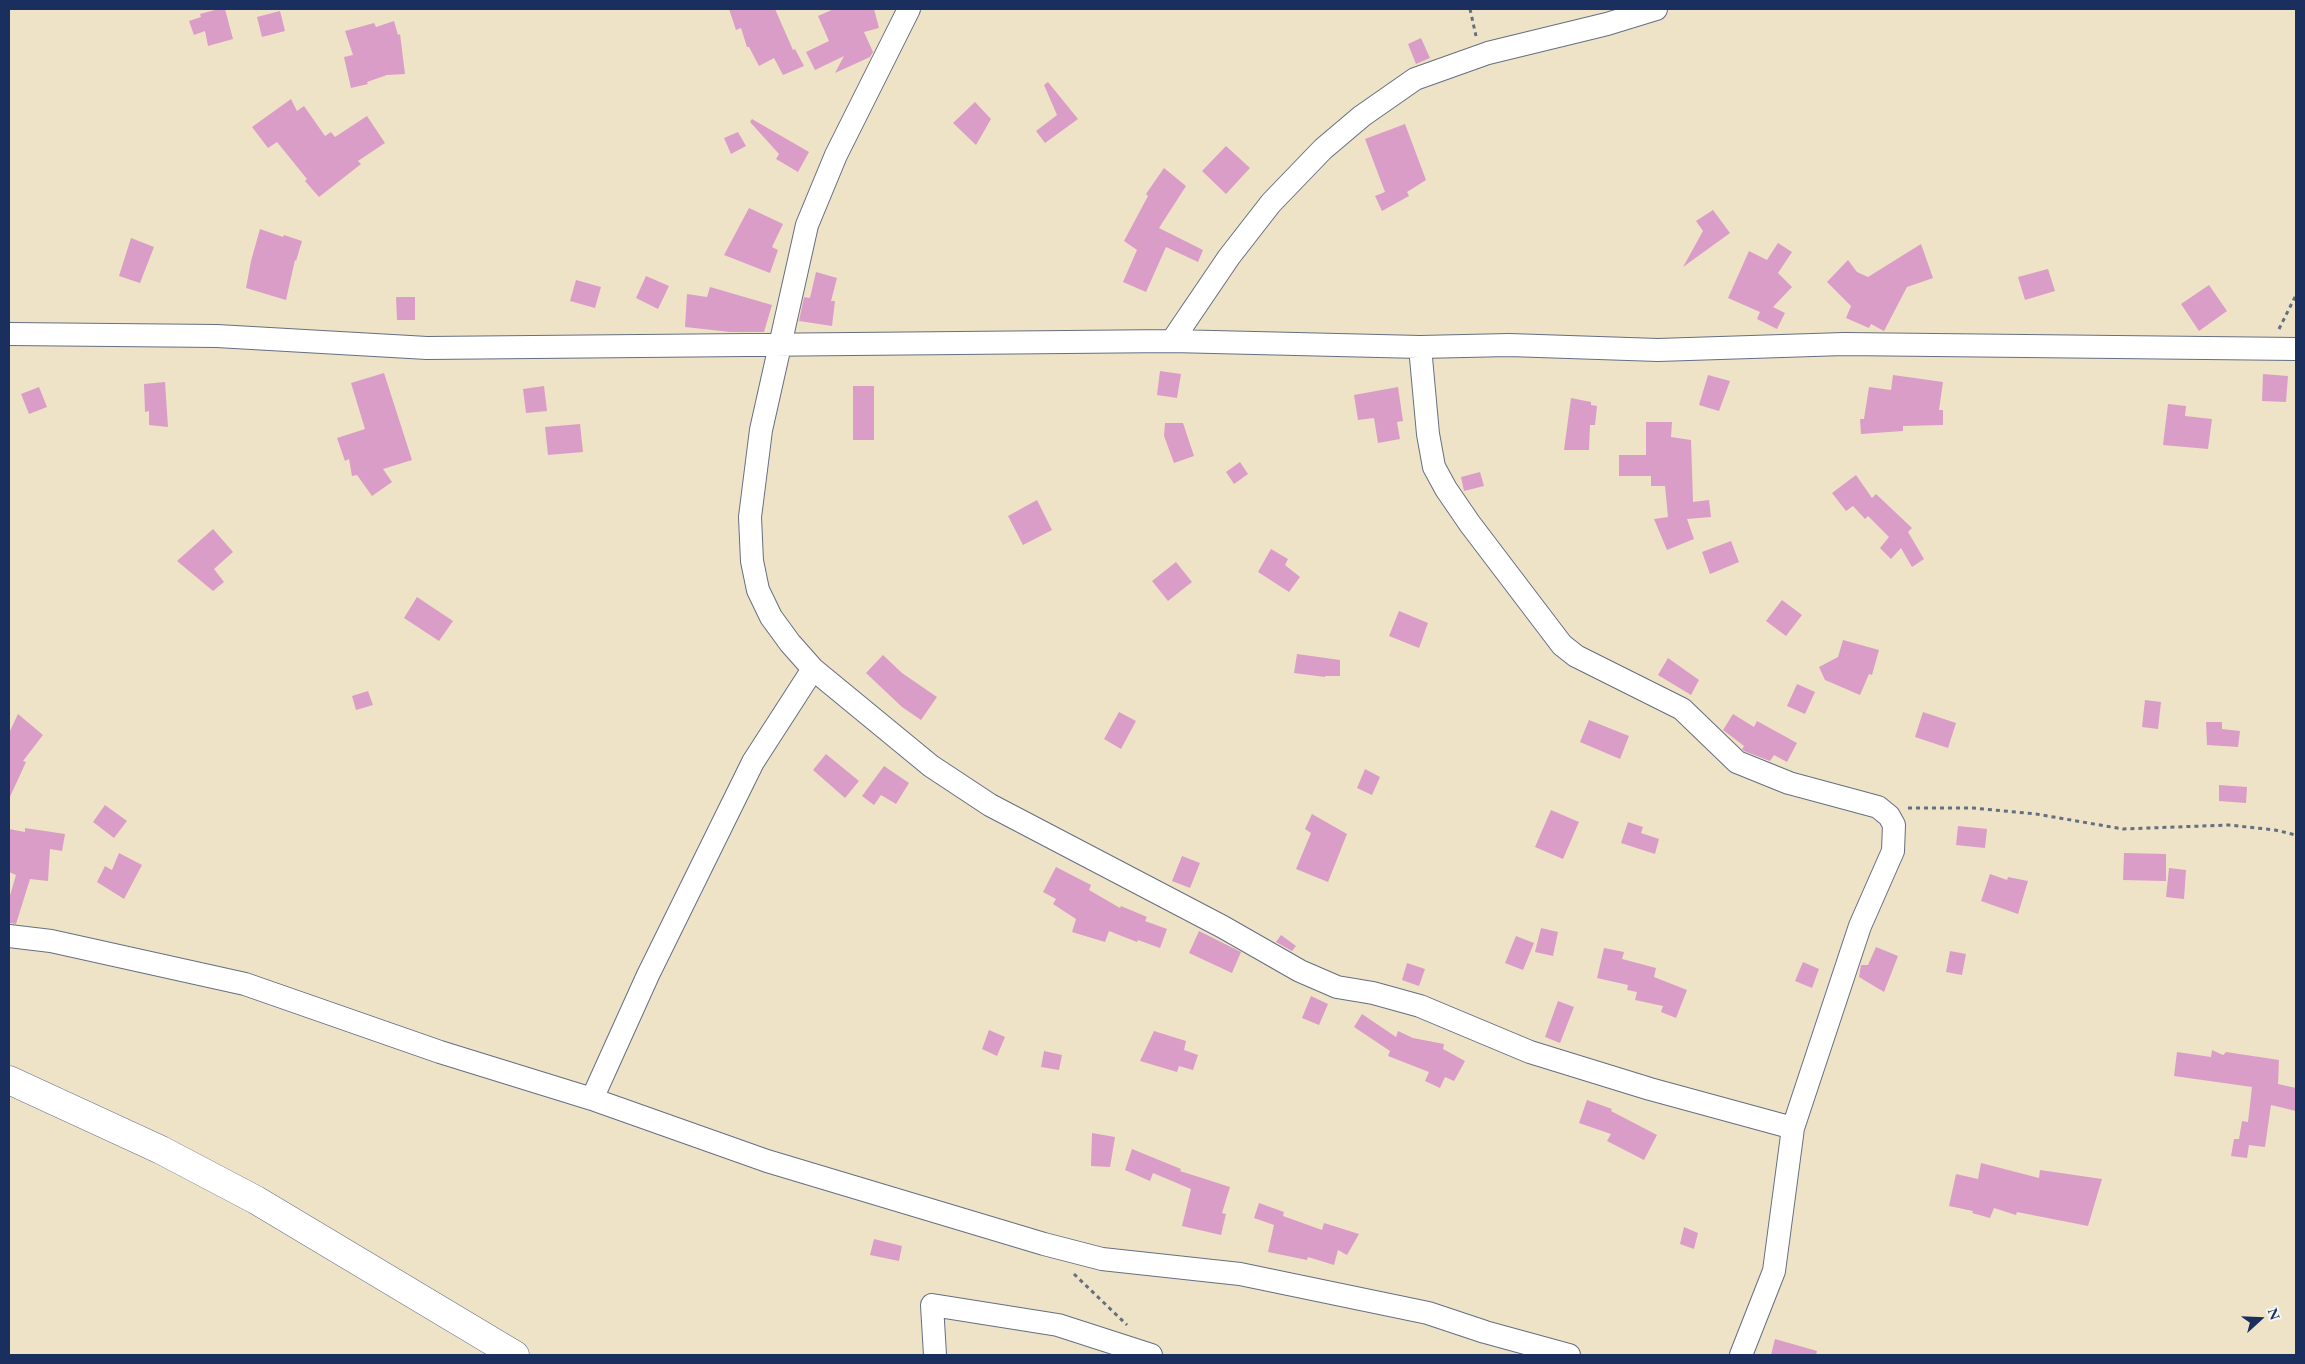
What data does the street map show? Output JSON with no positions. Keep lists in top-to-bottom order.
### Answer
{
  "north": "right"
}
